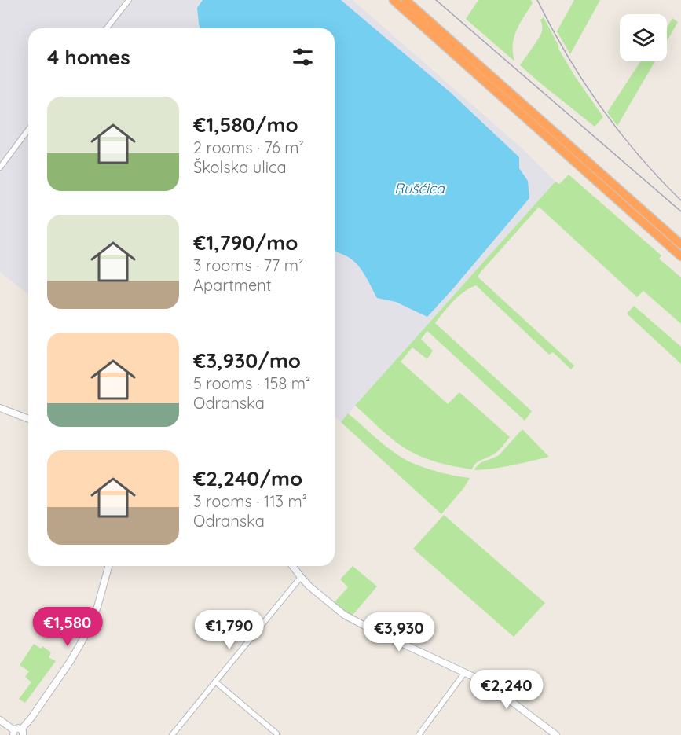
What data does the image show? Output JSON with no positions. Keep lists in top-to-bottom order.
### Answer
{
  "water": ["Rušćica"],
  "page": {
    "heading": "4 homes",
    "list": [
      {
        "name": "€1,580/mo",
        "note": "2 rooms · 76 m² · Školska ulica"
      },
      {
        "name": "€1,790/mo",
        "note": "3 rooms · 77 m² · Apartment"
      },
      {
        "name": "€3,930/mo",
        "note": "5 rooms · 158 m² · Odranska"
      },
      {
        "name": "€2,240/mo",
        "note": "3 rooms · 113 m² · Odranska"
      }
    ],
    "price": [
      "€1,580",
      "€1,790",
      "€3,930",
      "€2,240"
    ]
  }
}
